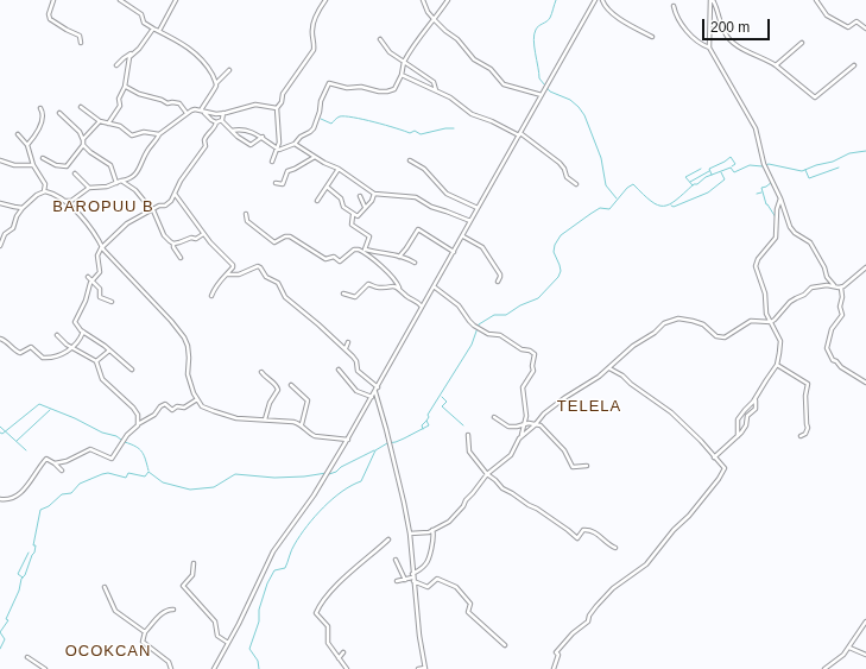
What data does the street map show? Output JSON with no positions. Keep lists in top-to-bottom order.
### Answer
{
  "districts": ["BAROPUU B", "TELELA", "OCOKCAN"],
  "scale_bar": "200 m"
}
